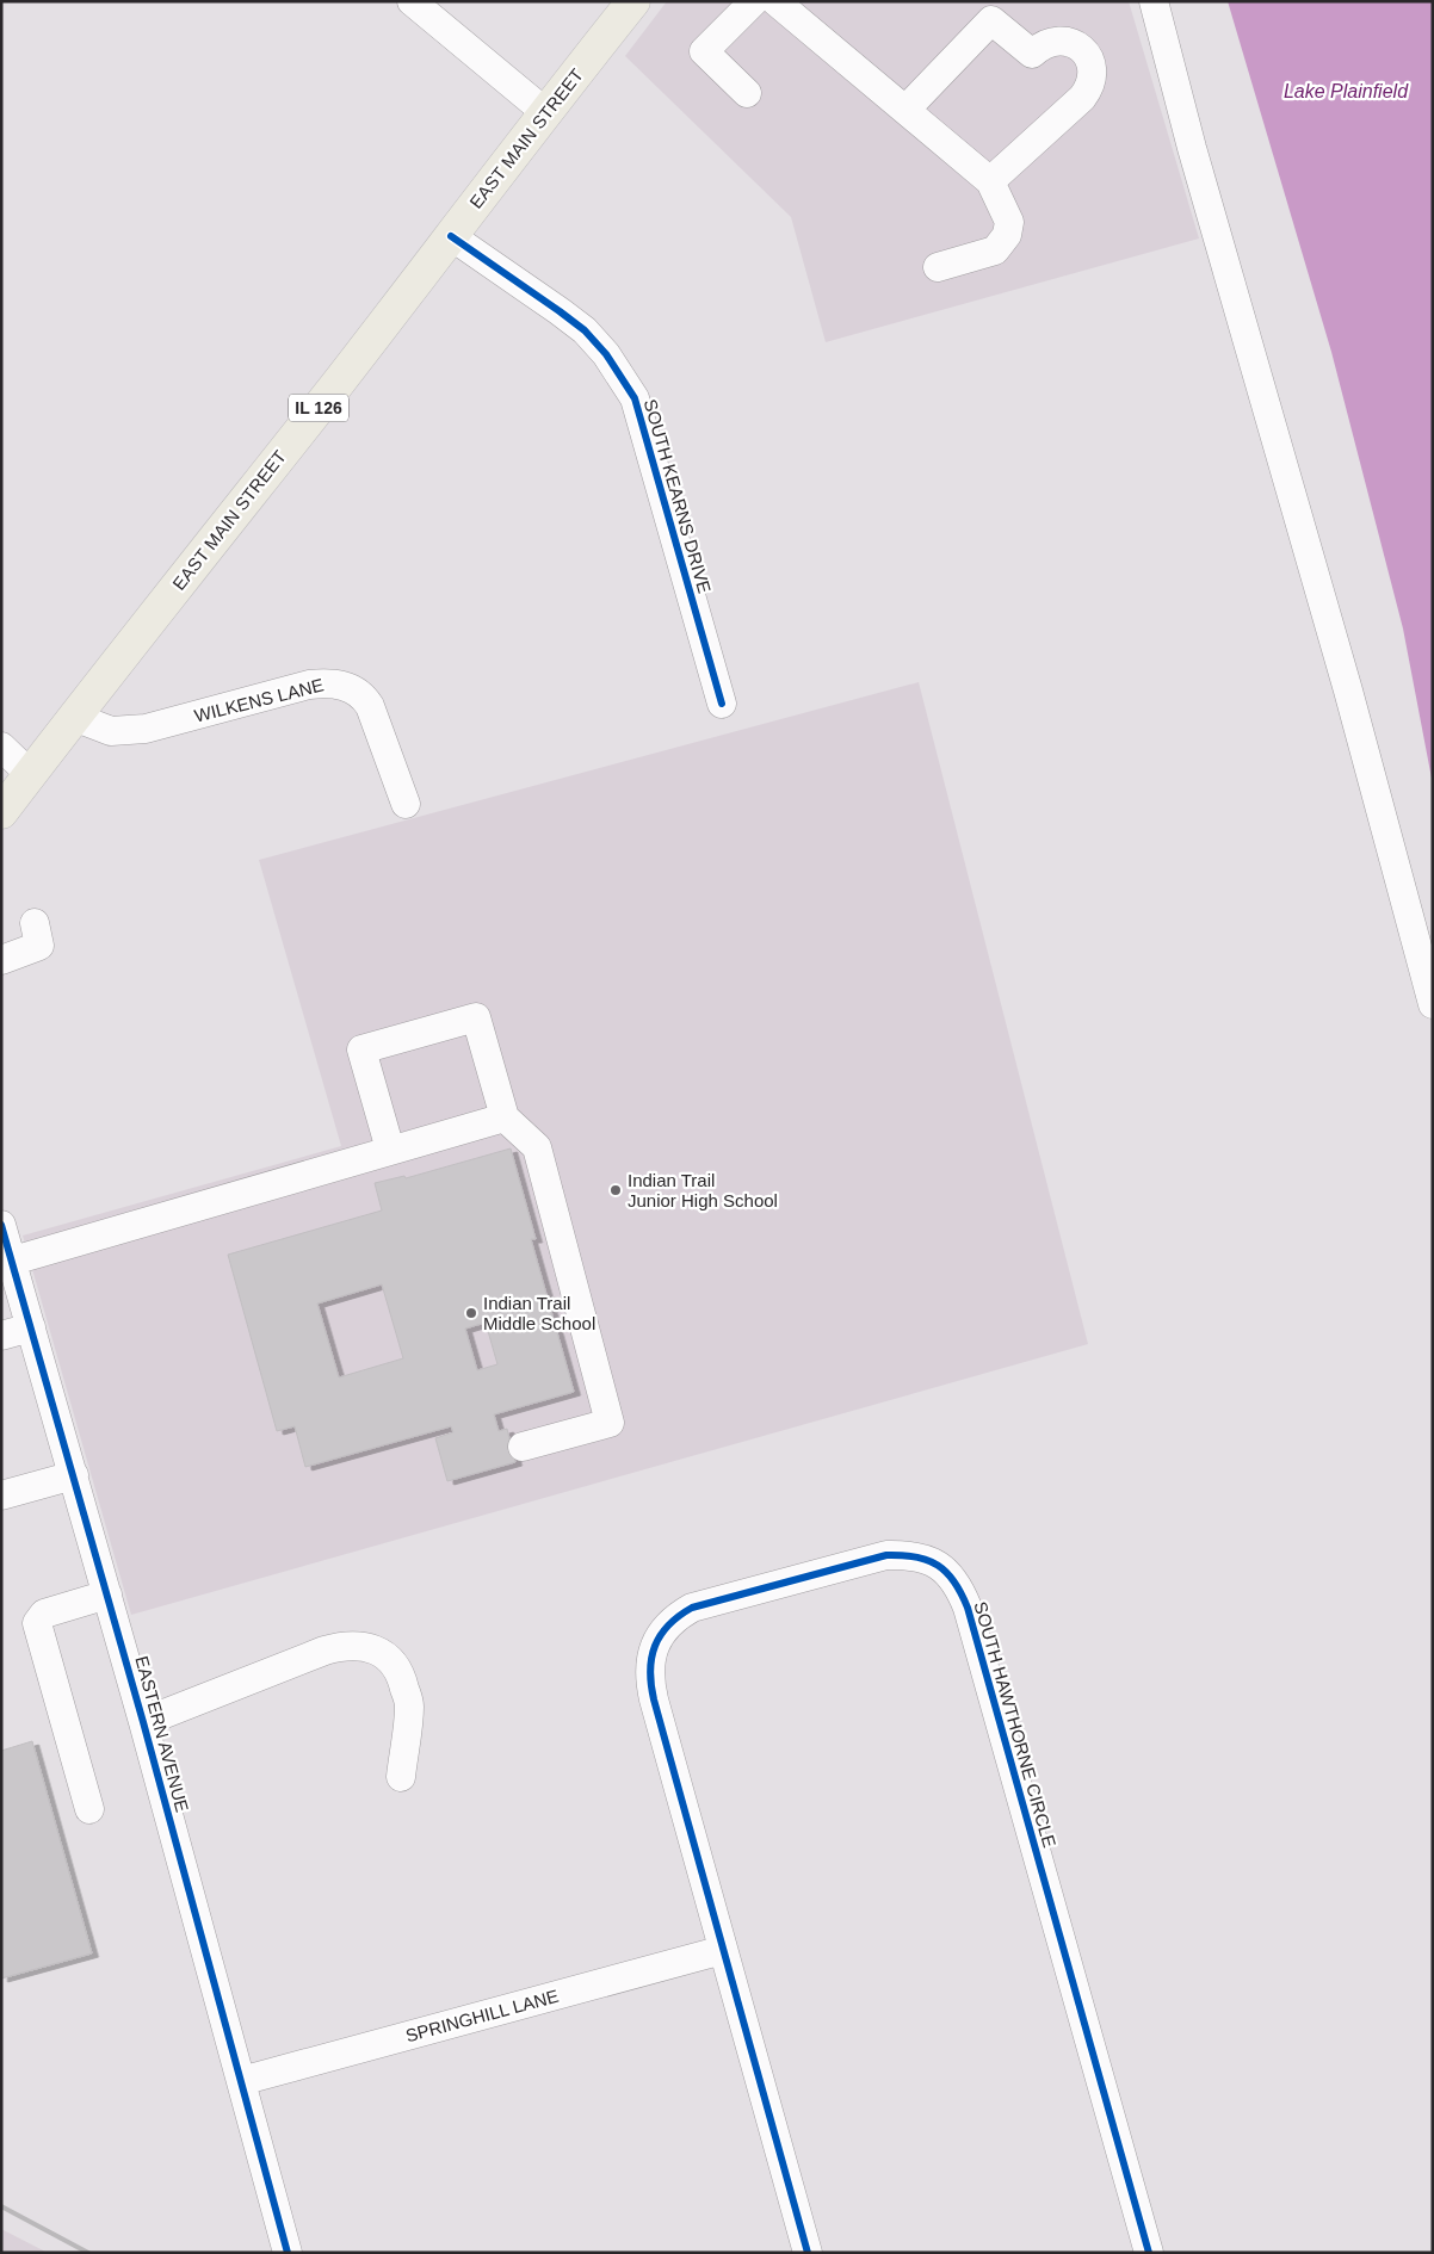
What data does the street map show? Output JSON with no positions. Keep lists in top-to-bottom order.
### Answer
{
  "streets": {
    "main road": ["EAST MAIN STREET", "IL 126"],
    "street": [
      "SOUTH KEARNS DRIVE",
      "WILKENS LANE",
      "SOUTH HAWTHORNE CIRCLE",
      "EASTERN AVENUE",
      "SPRINGHILL LANE"
    ]
  },
  "crossings": [
    ["EAST MAIN STREET", "SOUTH KEARNS DRIVE"],
    ["EAST MAIN STREET", "WILKENS LANE"],
    ["SOUTH HAWTHORNE CIRCLE", "SPRINGHILL LANE"],
    ["EASTERN AVENUE", "SPRINGHILL LANE"]
  ],
  "water": ["Lake Plainfield"],
  "places": ["Indian Trail Junior High School", "Indian Trail Middle School"]
}
